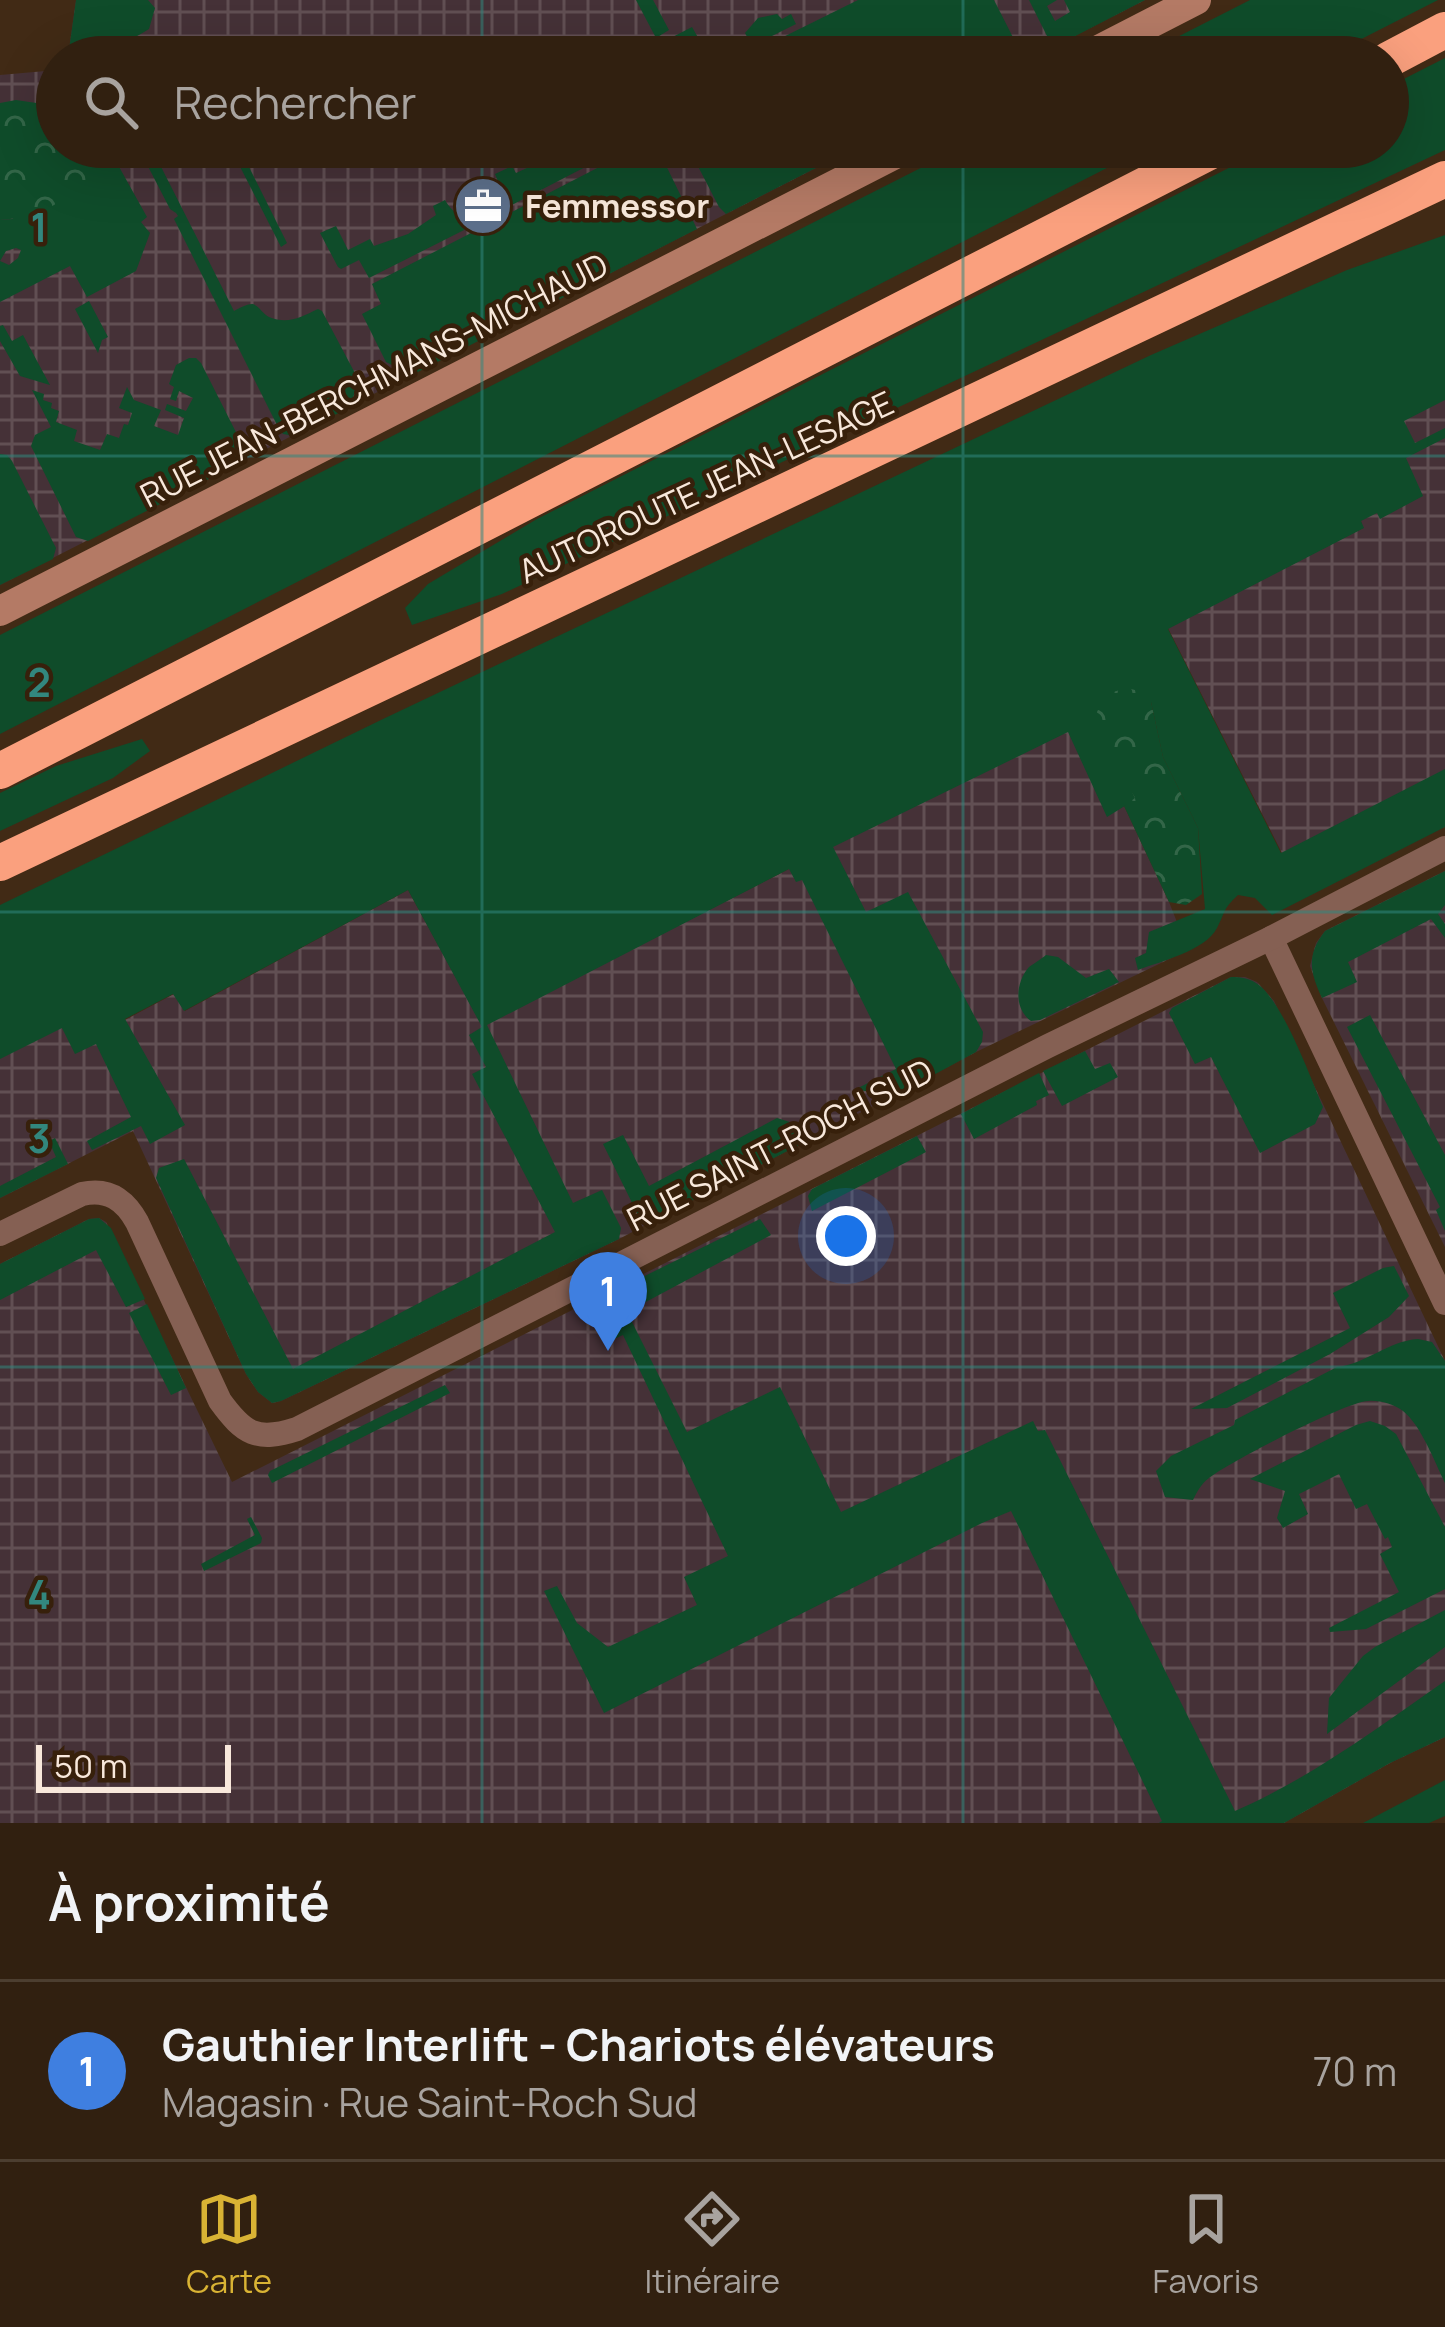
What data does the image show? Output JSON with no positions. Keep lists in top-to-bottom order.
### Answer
{
  "streets": {
    "highway": ["AUTOROUTE JEAN-LESAGE"],
    "street": ["RUE JEAN-BERCHMANS-MICHAUD", "RUE SAINT-ROCH SUD"]
  },
  "places": {
    "office": ["Femmessor"]
  },
  "scale_bar": "50 m",
  "page": {
    "search": "Rechercher",
    "pins": "1",
    "scale": "50 m",
    "heading": "À proximité",
    "list": [
      {
        "mark": "1",
        "name": "Gauthier Interlift - Chariots élévateurs",
        "note": "Magasin · Rue Saint-Roch Sud",
        "value": "70 m"
      }
    ],
    "nav": ["Carte", "Itinéraire", "Favoris"]
  },
  "grid": {
    "rows": [
      "1",
      "2",
      "3",
      "4"
    ]
  }
}
